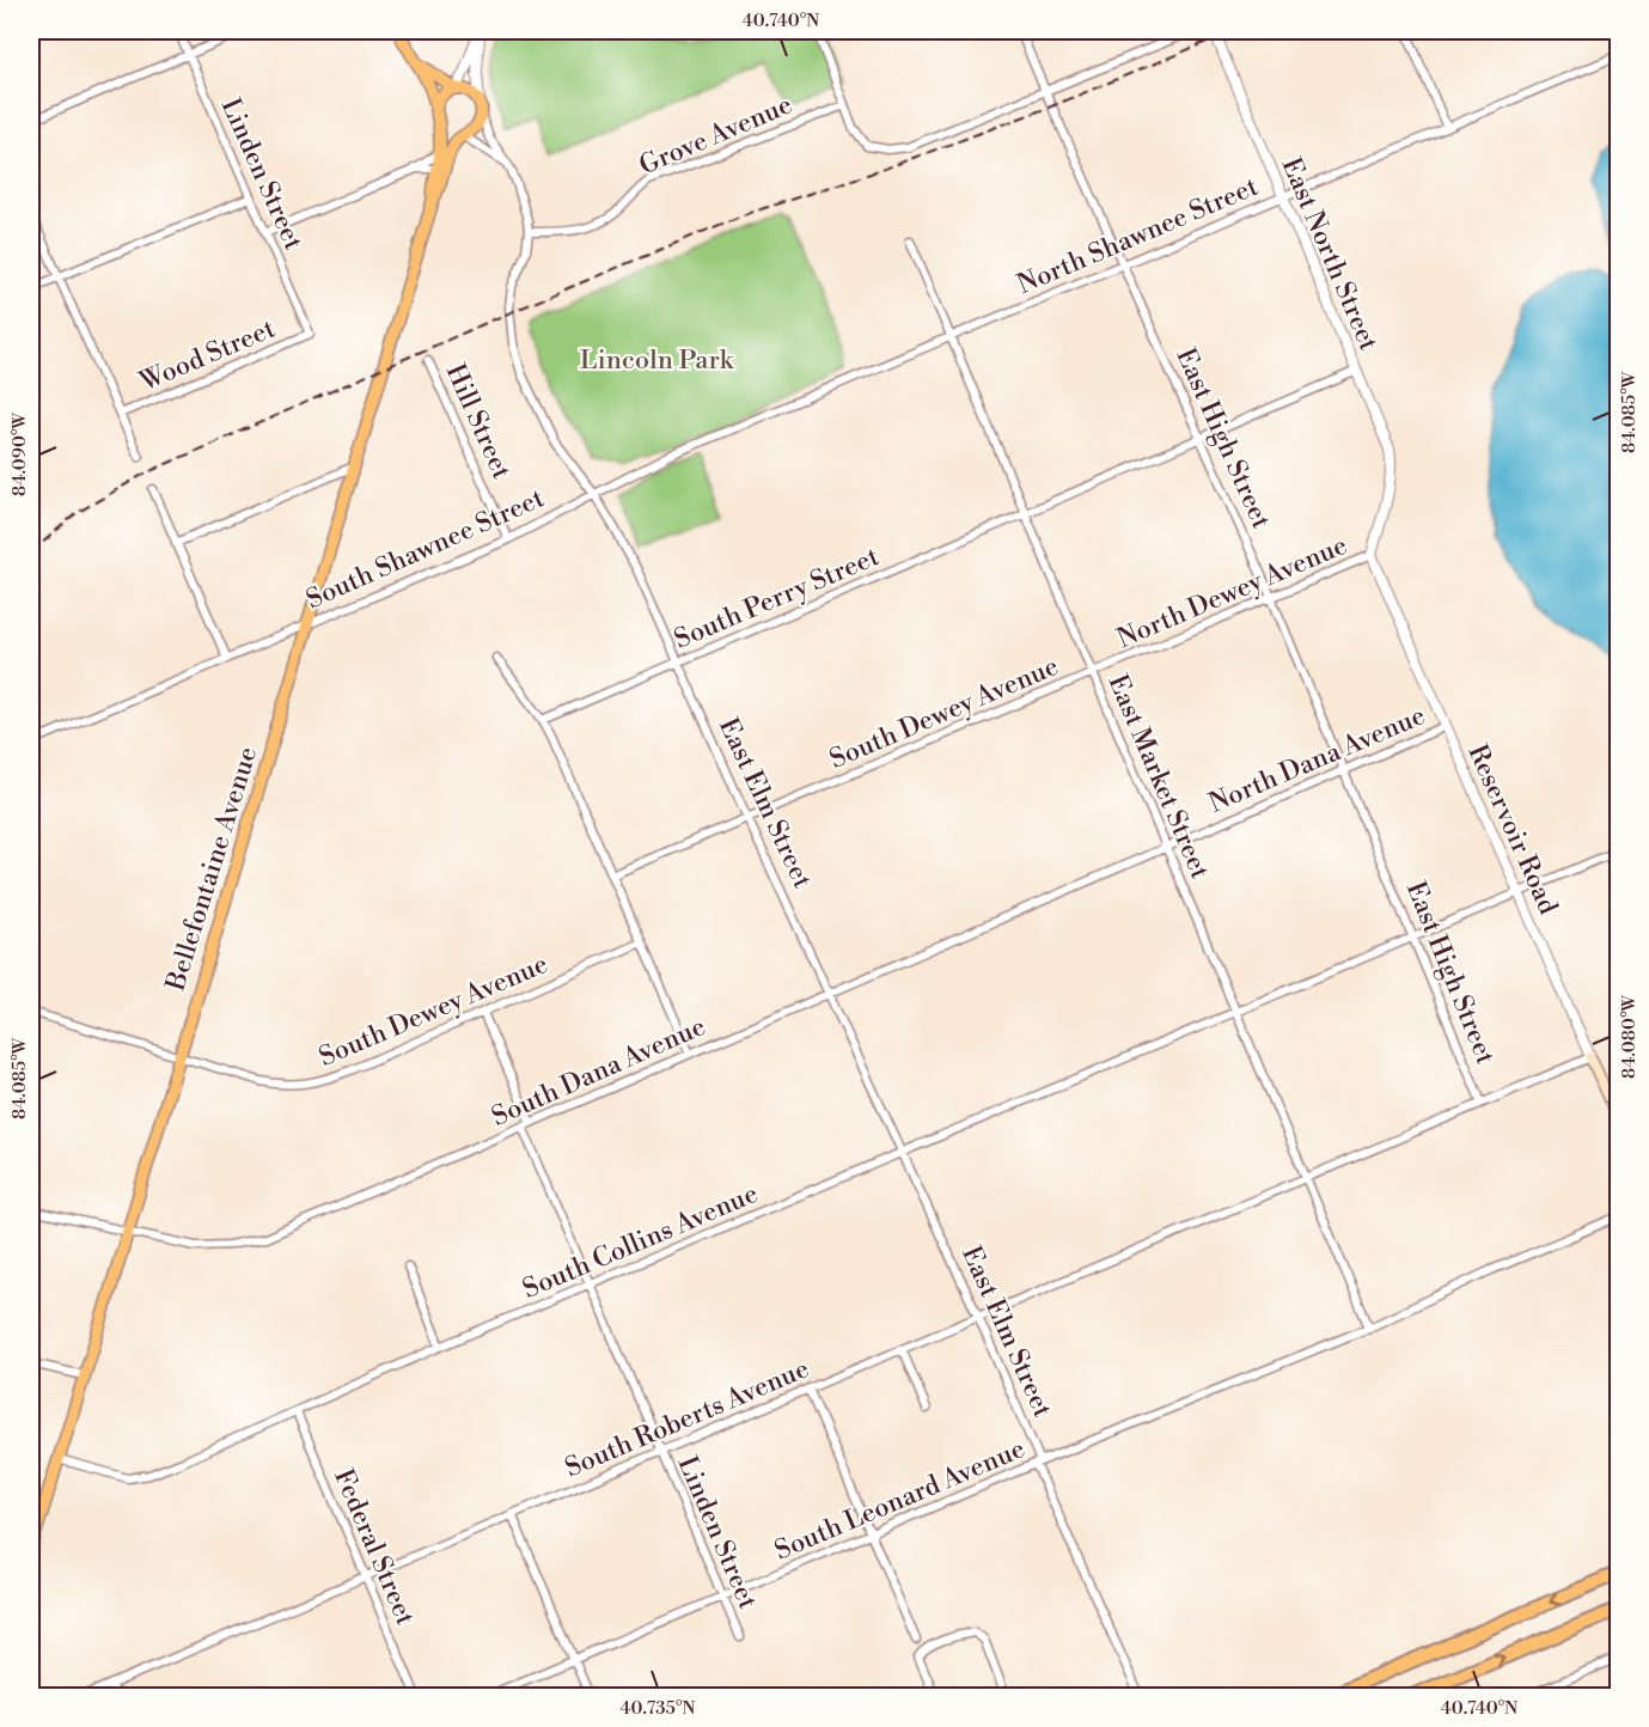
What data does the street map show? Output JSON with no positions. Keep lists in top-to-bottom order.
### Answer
{
  "streets": {
    "main road": ["Reservoir Road", "Bellefontaine Avenue"],
    "street": [
      "Grove Avenue",
      "Linden Street",
      "North Shawnee Street",
      "East North Street",
      "Wood Street",
      "Hill Street",
      "East High Street",
      "South Shawnee Street",
      "North Dewey Avenue",
      "South Perry Street",
      "South Dewey Avenue",
      "North Dana Avenue",
      "East Market Street",
      "East Elm Street",
      "South Dana Avenue",
      "South Collins Avenue",
      "South Roberts Avenue",
      "South Leonard Avenue",
      "Federal Street"
    ]
  },
  "crossings": [
    ["Grove Avenue", "East Elm Street"],
    ["Linden Street", "Wood Street"],
    ["Linden Street", "South Dana Avenue"],
    ["Linden Street", "South Collins Avenue"],
    ["Linden Street", "South Roberts Avenue"],
    ["Linden Street", "South Leonard Avenue"],
    ["North Shawnee Street", "East North Street"],
    ["North Shawnee Street", "East High Street"],
    ["North Shawnee Street", "South Shawnee Street"],
    ["North Shawnee Street", "East Market Street"],
    ["East North Street", "North Dewey Avenue"],
    ["East North Street", "South Perry Street"],
    ["Hill Street", "South Shawnee Street"],
    ["East High Street", "North Dewey Avenue"],
    ["East High Street", "South Perry Street"],
    ["East High Street", "North Dana Avenue"],
    ["East High Street", "South Collins Avenue"],
    ["East High Street", "South Roberts Avenue"],
    ["South Shawnee Street", "East Market Street"],
    ["South Shawnee Street", "East Elm Street"],
    ["South Shawnee Street", "Bellefontaine Avenue"],
    ["North Dewey Avenue", "South Dewey Avenue"],
    ["North Dewey Avenue", "East Market Street"],
    ["North Dewey Avenue", "Reservoir Road"],
    ["South Perry Street", "East Market Street"],
    ["South Perry Street", "East Elm Street"],
    ["South Dewey Avenue", "East Market Street"],
    ["South Dewey Avenue", "East Elm Street"],
    ["South Dewey Avenue", "Bellefontaine Avenue"],
    ["North Dana Avenue", "East Market Street"],
    ["North Dana Avenue", "Reservoir Road"],
    ["North Dana Avenue", "South Dana Avenue"],
    ["East Market Street", "South Dana Avenue"],
    ["East Market Street", "South Collins Avenue"],
    ["East Market Street", "South Roberts Avenue"],
    ["East Market Street", "South Leonard Avenue"],
    ["East Elm Street", "Bellefontaine Avenue"],
    ["East Elm Street", "South Dana Avenue"],
    ["East Elm Street", "South Collins Avenue"],
    ["East Elm Street", "South Roberts Avenue"],
    ["East Elm Street", "South Leonard Avenue"],
    ["Reservoir Road", "South Collins Avenue"],
    ["Reservoir Road", "South Roberts Avenue"],
    ["Bellefontaine Avenue", "South Dana Avenue"],
    ["Bellefontaine Avenue", "South Collins Avenue"],
    ["South Collins Avenue", "Federal Street"],
    ["South Roberts Avenue", "Federal Street"]
  ],
  "parks": ["Lincoln Park"],
  "coordinates": [
    "40.740°N",
    "84.085°W",
    "84.090°W",
    "84.080°W",
    "40.735°N"
  ]
}
